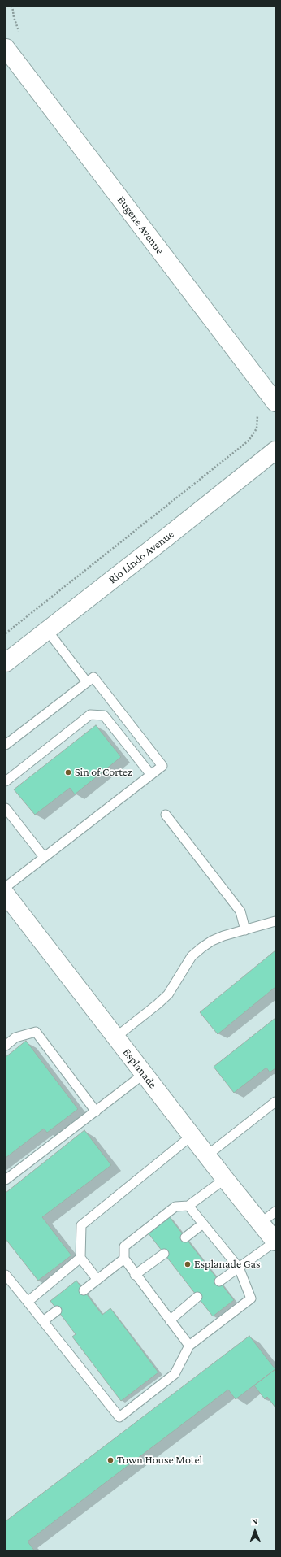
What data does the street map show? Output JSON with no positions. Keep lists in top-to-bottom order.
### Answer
{
  "streets": {
    "street": ["Eugene Avenue", "Rio Lindo Avenue", "Esplanade"]
  },
  "places": ["Sin of Cortez", "Esplanade Gas", "Town House Motel"],
  "north": "top"
}
